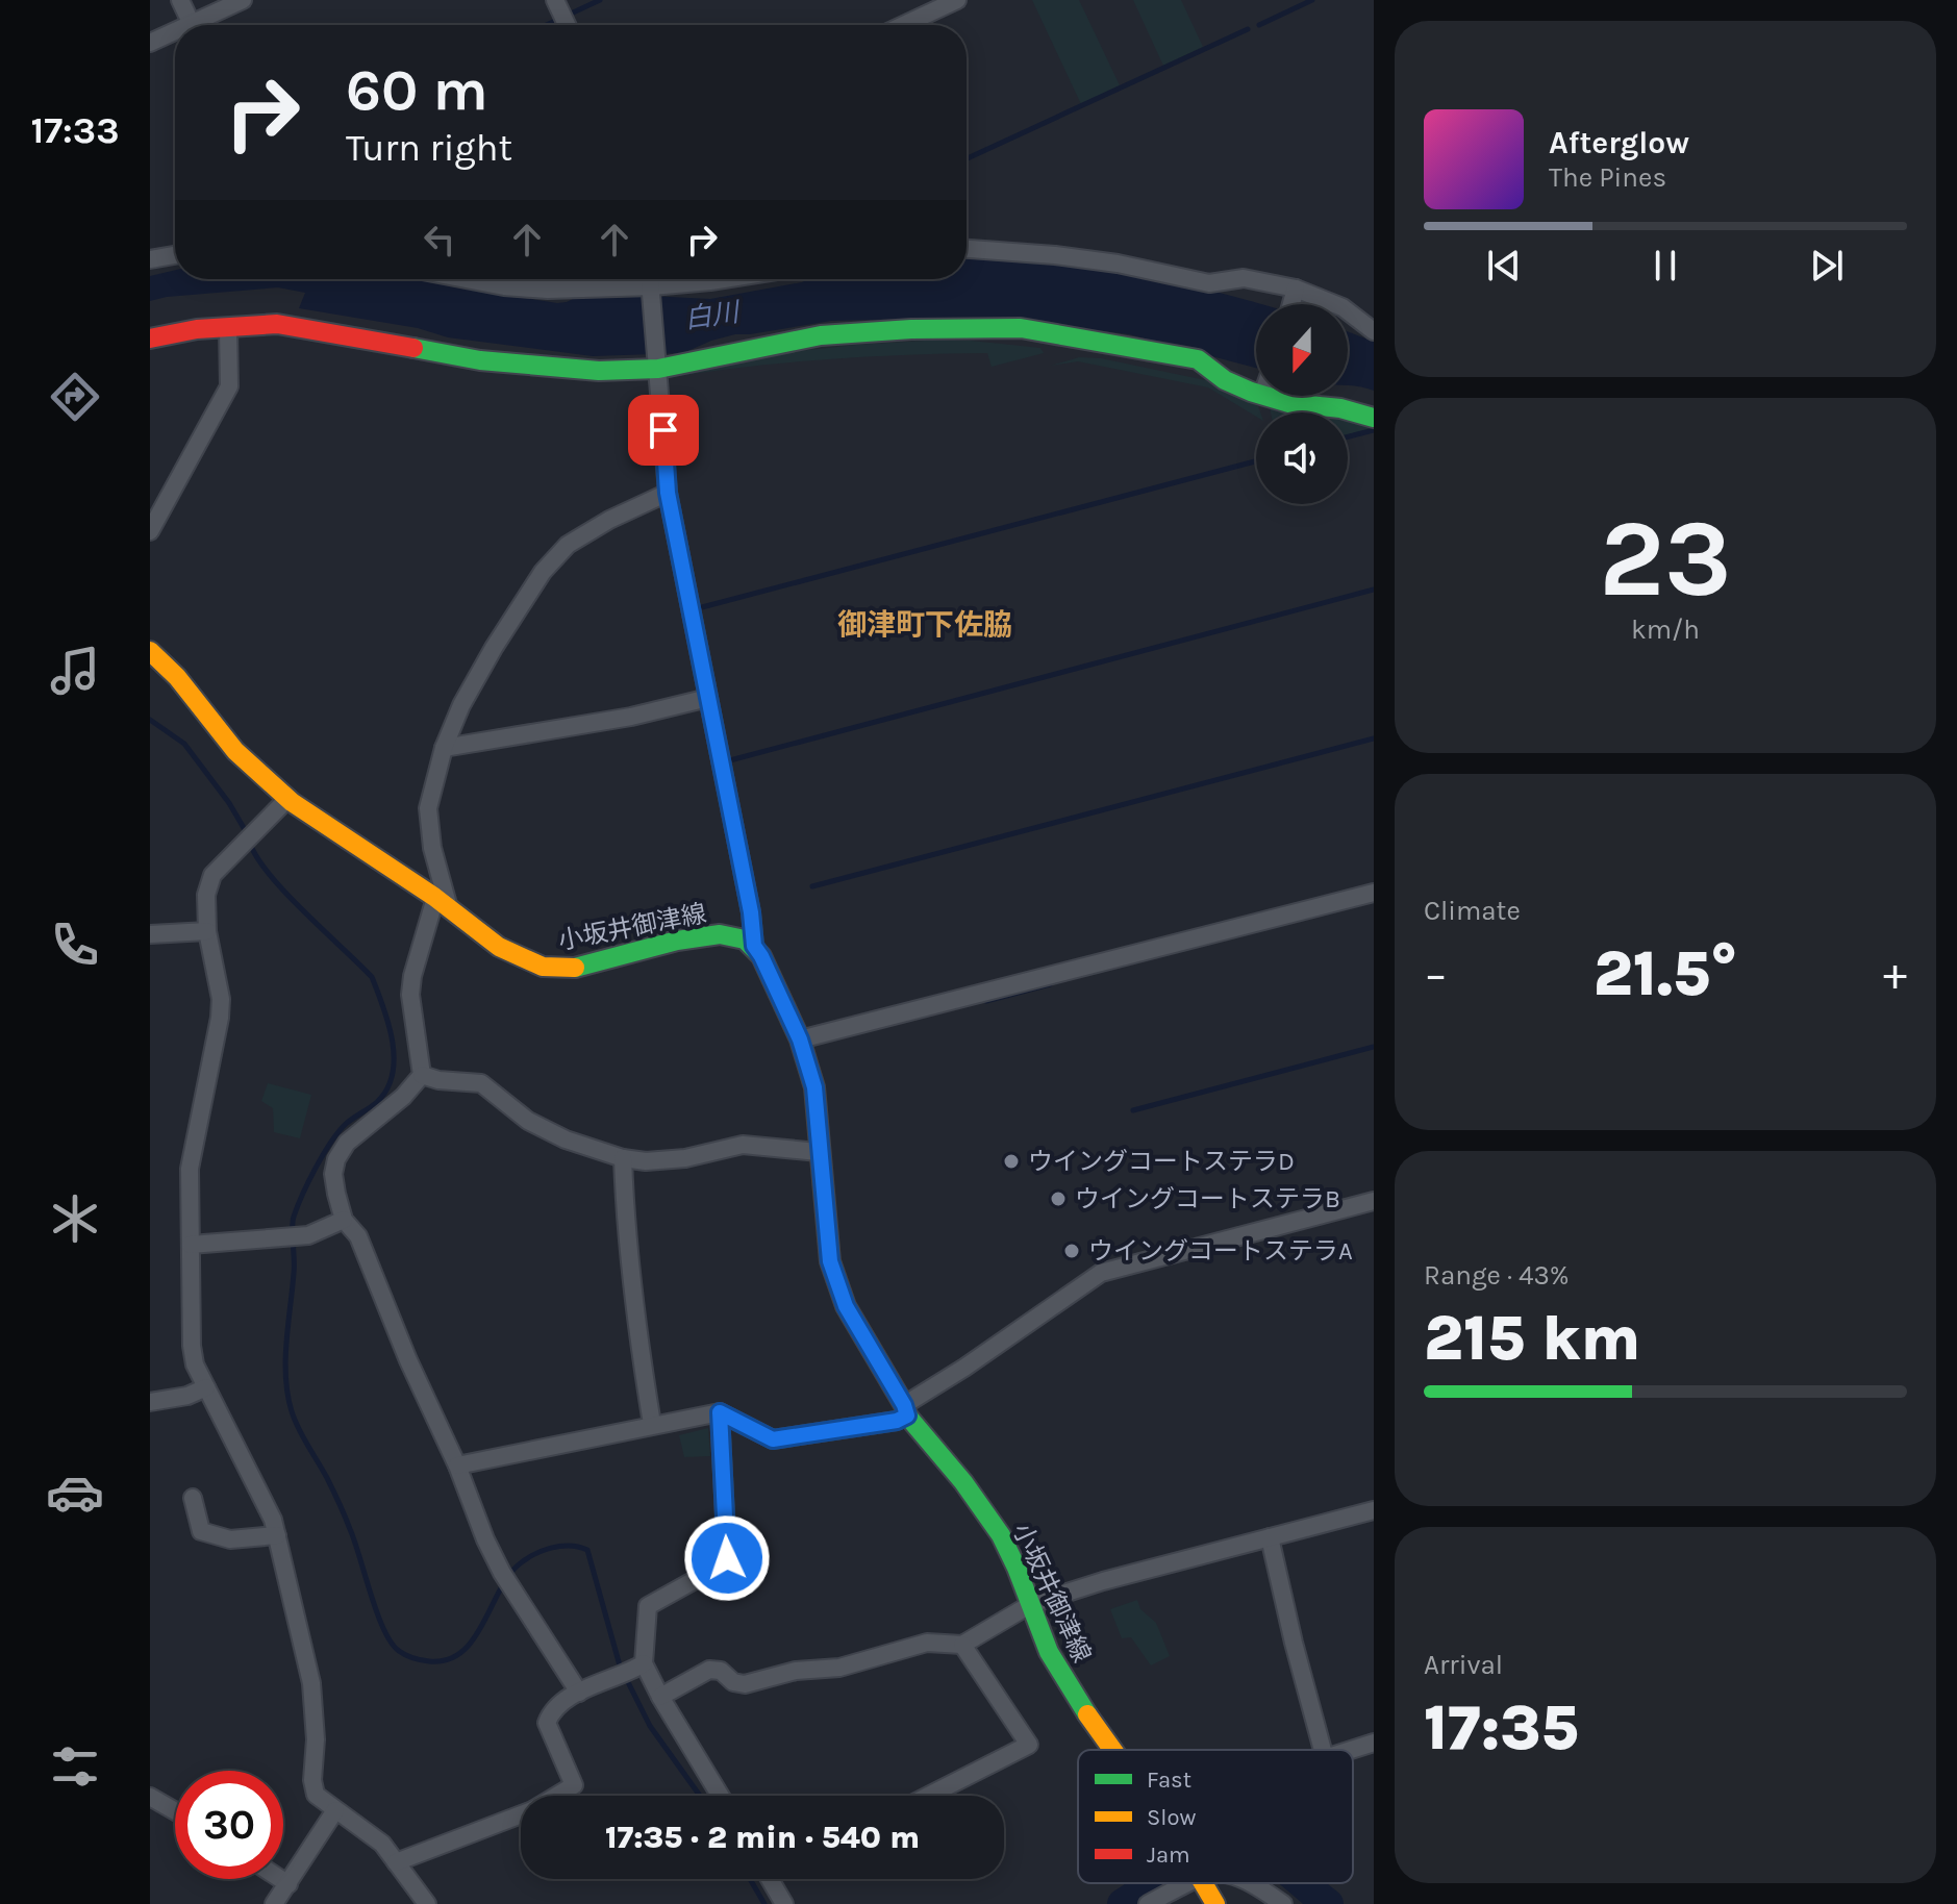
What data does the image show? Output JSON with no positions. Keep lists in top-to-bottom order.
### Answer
{
  "streets": {
    "main road": ["小坂井御津線"]
  },
  "districts": ["御津町下佐脇"],
  "water": ["白川"],
  "places": ["ウイングコートステラD", "ウイングコートステラB", "ウイングコートステラA"],
  "legend": ["Fast", "Slow", "Jam"],
  "north": "bottom",
  "page": {
    "tabs": "17:33",
    "turn": ["60 m", "Turn right"],
    "song": ["Afterglow", "The Pines"],
    "tile": [
      ["23", "km/h"],
      "Climate",
      ["Range · 43%", "215 km"],
      ["Arrival", "17:35"]
    ],
    "heat": ["−", "21.5°", "+"],
    "limit": "30",
    "trip": "17:35 · 2 min · 540 m"
  }
}
